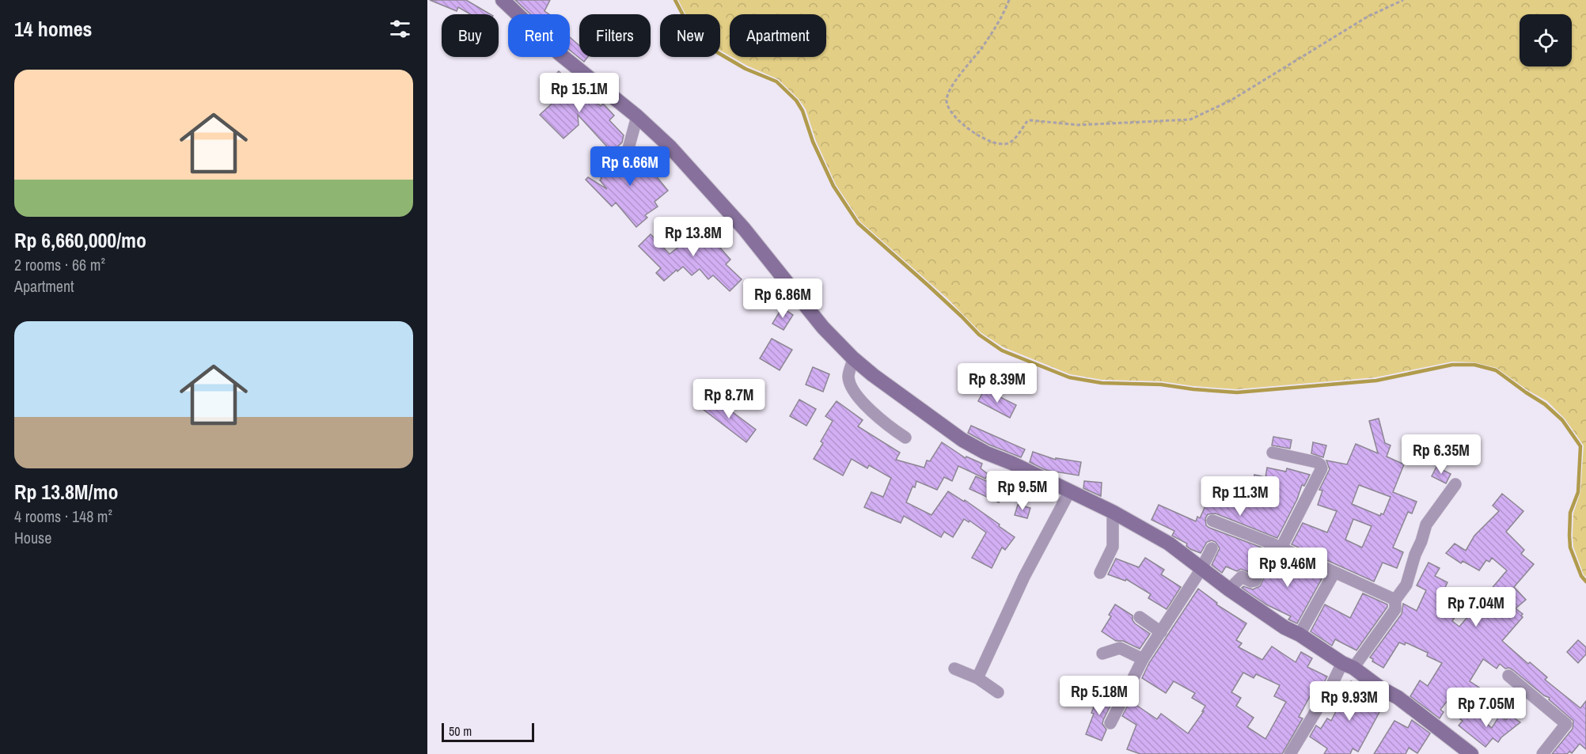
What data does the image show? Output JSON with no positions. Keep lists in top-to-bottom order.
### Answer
{
  "scale_bar": "50 m",
  "page": {
    "heading": "14 homes",
    "chip": [
      "Buy",
      "Rent",
      "Filters",
      "New",
      "Apartment"
    ],
    "list": [
      {
        "name": "Rp 6,660,000/mo",
        "note": "2 rooms · 66 m² · Apartment"
      },
      {
        "name": "Rp 13.8M/mo",
        "note": "4 rooms · 148 m² · House"
      }
    ],
    "price": [
      "Rp 15.1M",
      "Rp 6.66M",
      "Rp 13.8M",
      "Rp 6.86M",
      "Rp 8.39M",
      "Rp 8.7M",
      "Rp 6.35M",
      "Rp 9.5M",
      "Rp 11.3M",
      "Rp 9.46M",
      "Rp 7.04M",
      "Rp 5.18M",
      "Rp 9.93M",
      "Rp 7.05M"
    ],
    "scale": "50 m"
  }
}
